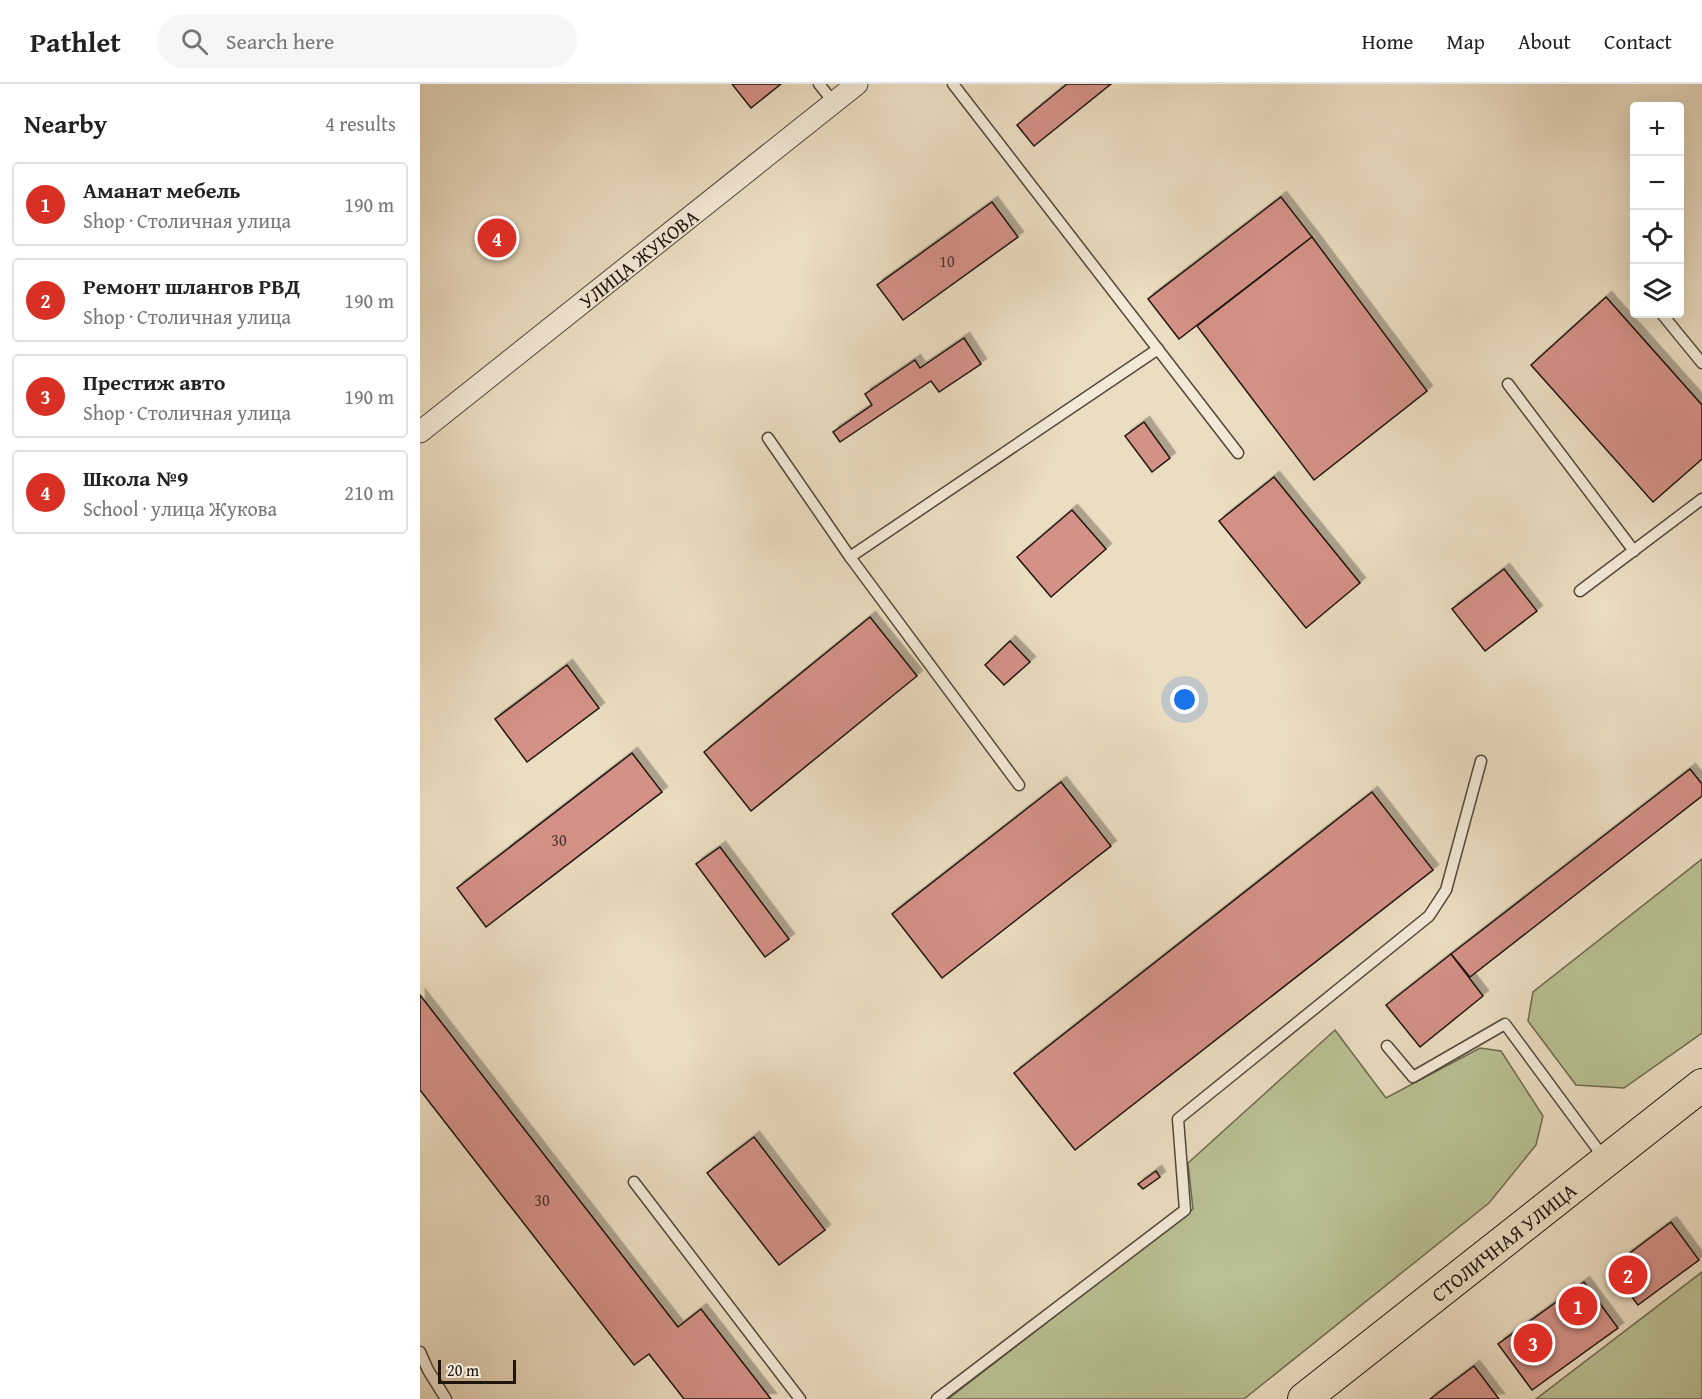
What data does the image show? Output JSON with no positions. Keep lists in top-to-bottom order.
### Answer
{
  "streets": {
    "main road": ["СТОЛИЧНАЯ УЛИЦА"],
    "street": ["УЛИЦА ЖУКОВА"]
  },
  "house_numbers": ["10", "30", "30"],
  "scale_bar": "20 m",
  "page": {
    "header": "Pathlet",
    "search": "Search here",
    "nav": [
      "Home",
      "Map",
      "About",
      "Contact"
    ],
    "heading": ["Nearby", "4 results"],
    "map_buttons": ["+", "−"],
    "list": [
      {
        "mark": "1",
        "name": "Аманат мебель",
        "note": "Shop · Столичная улица",
        "value": "190 m"
      },
      {
        "mark": "2",
        "name": "Ремонт шлангов РВД",
        "note": "Shop · Столичная улица",
        "value": "190 m"
      },
      {
        "mark": "3",
        "name": "Престиж авто",
        "note": "Shop · Столичная улица",
        "value": "190 m"
      },
      {
        "mark": "4",
        "name": "Школа №9",
        "note": "School · улица Жукова",
        "value": "210 m"
      }
    ],
    "pins": [
      "4",
      "2",
      "1",
      "3"
    ],
    "scale": "20 m"
  }
}
